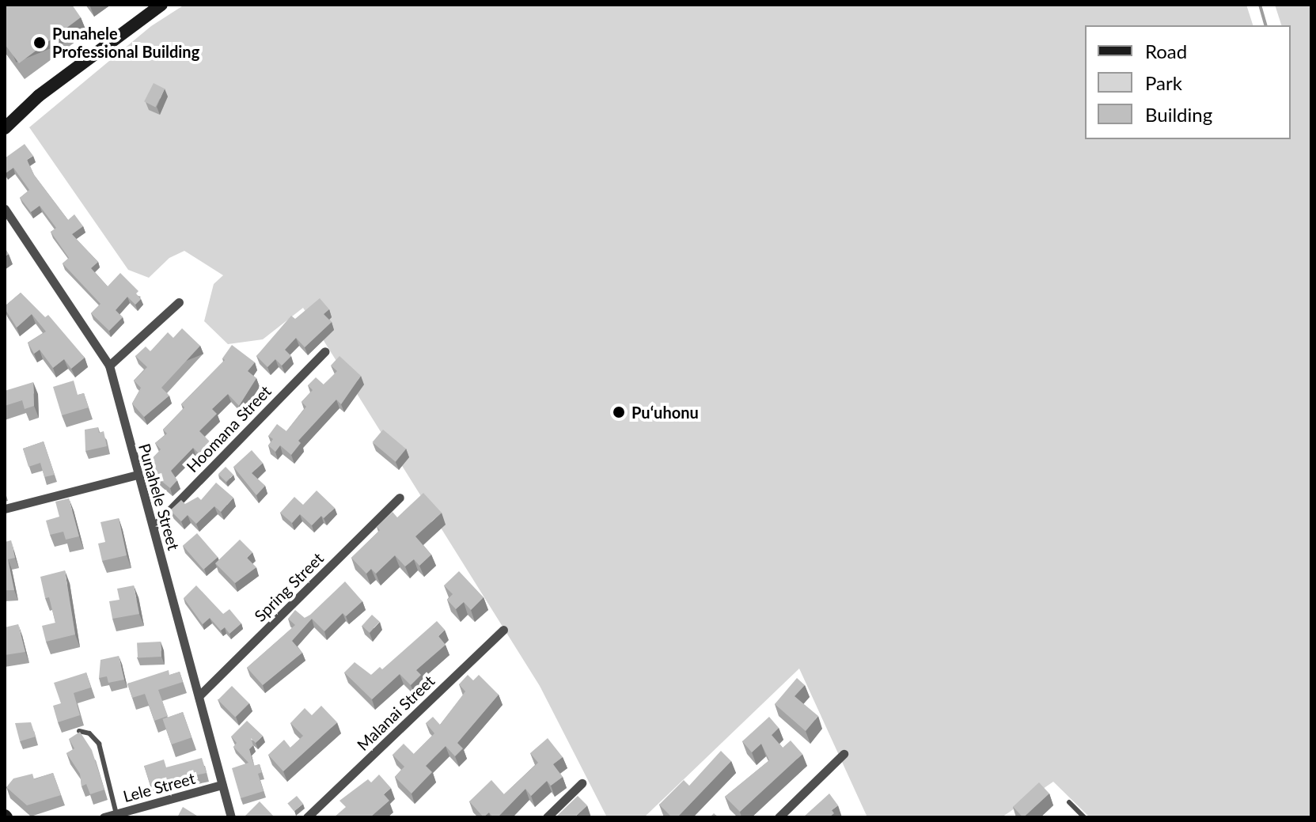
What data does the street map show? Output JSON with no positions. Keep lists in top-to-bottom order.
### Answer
{
  "streets": {
    "street": [
      "Hoomana Street",
      "Punahele Street",
      "Spring Street",
      "Malanai Street",
      "Lele Street"
    ]
  },
  "crossings": [
    ["Hoomana Street", "Punahele Street"],
    ["Punahele Street", "Spring Street"],
    ["Punahele Street", "Lele Street"]
  ],
  "places": ["Punahele Professional Building", "Puʻuhonu"],
  "legend": ["Road", "Park", "Building"]
}
